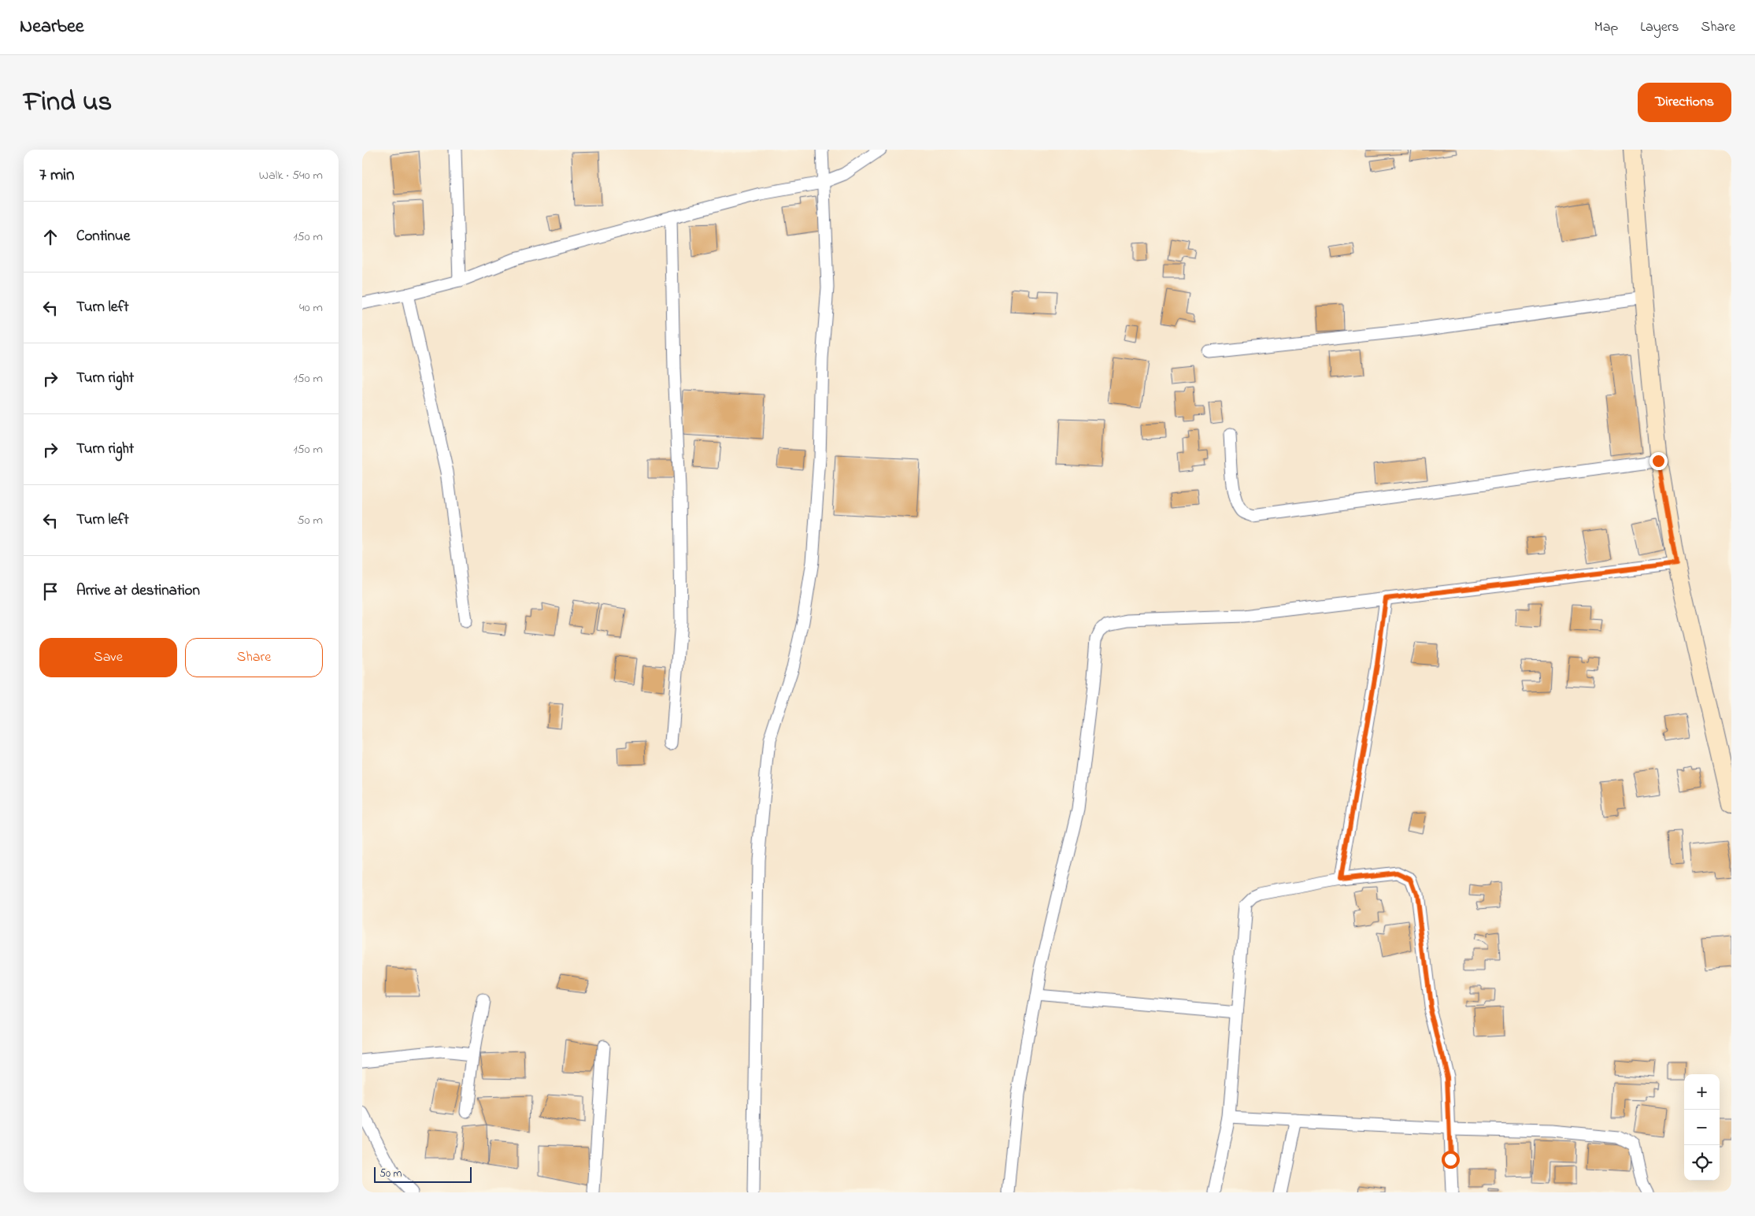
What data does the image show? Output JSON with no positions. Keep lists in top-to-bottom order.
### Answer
{
  "scale_bar": "50 m",
  "page": {
    "header": "Nearbee",
    "nav": ["Map", "Layers", "Share"],
    "title": "Find us",
    "buttons": [
      "Directions",
      ["Save", "Share"]
    ],
    "heading": ["7 min", "Walk · 540 m"],
    "list": [
      ["Continue", "150 m"],
      ["Turn left", "40 m"],
      ["Turn right", "150 m"],
      ["Turn right", "150 m"],
      ["Turn left", "50 m"],
      "Arrive at destination"
    ],
    "map_buttons": ["+", "−"],
    "scale": "50 m"
  }
}
